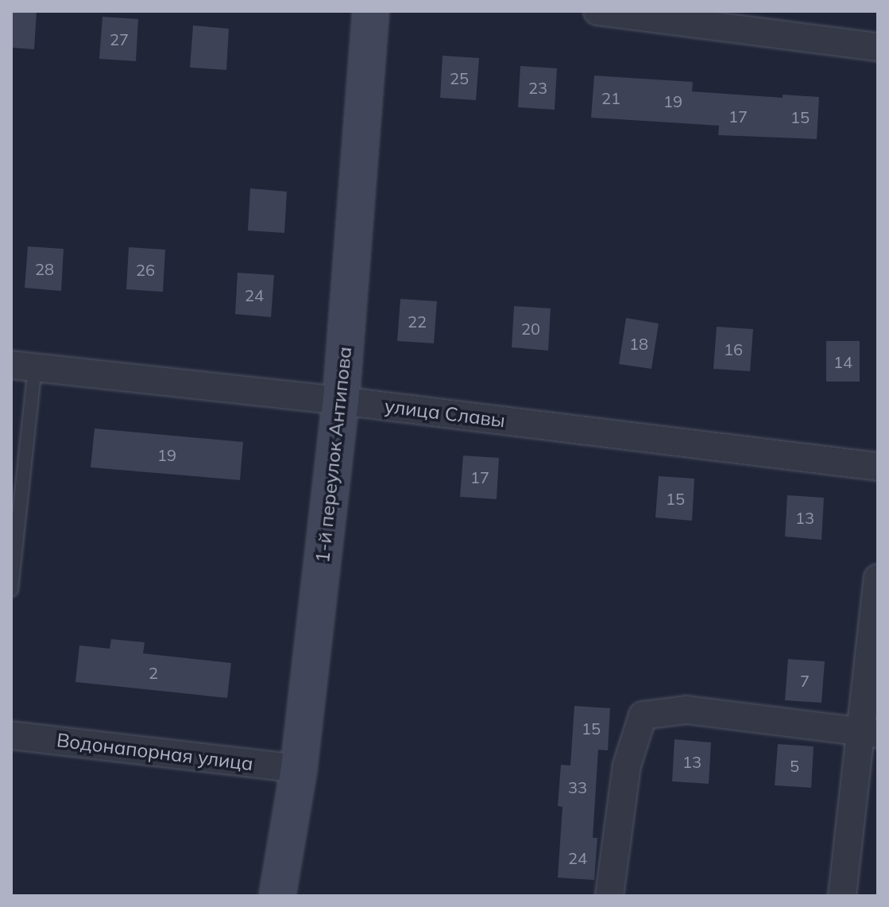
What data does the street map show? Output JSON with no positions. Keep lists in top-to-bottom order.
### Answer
{
  "streets": {
    "main road": ["1-й переулок Антипова"],
    "street": ["улица Славы", "Водонапорная улица"]
  },
  "crossings": [
    ["улица Славы", "1-й переулок Антипова"],
    ["1-й переулок Антипова", "Водонапорная улица"]
  ],
  "house_numbers": [
    "27",
    "25",
    "23",
    "21",
    "19",
    "17",
    "15",
    "28",
    "26",
    "24",
    "22",
    "20",
    "18",
    "16",
    "14",
    "19",
    "17",
    "15",
    "13",
    "2",
    "7",
    "15",
    "13",
    "5",
    "33",
    "24"
  ]
}
